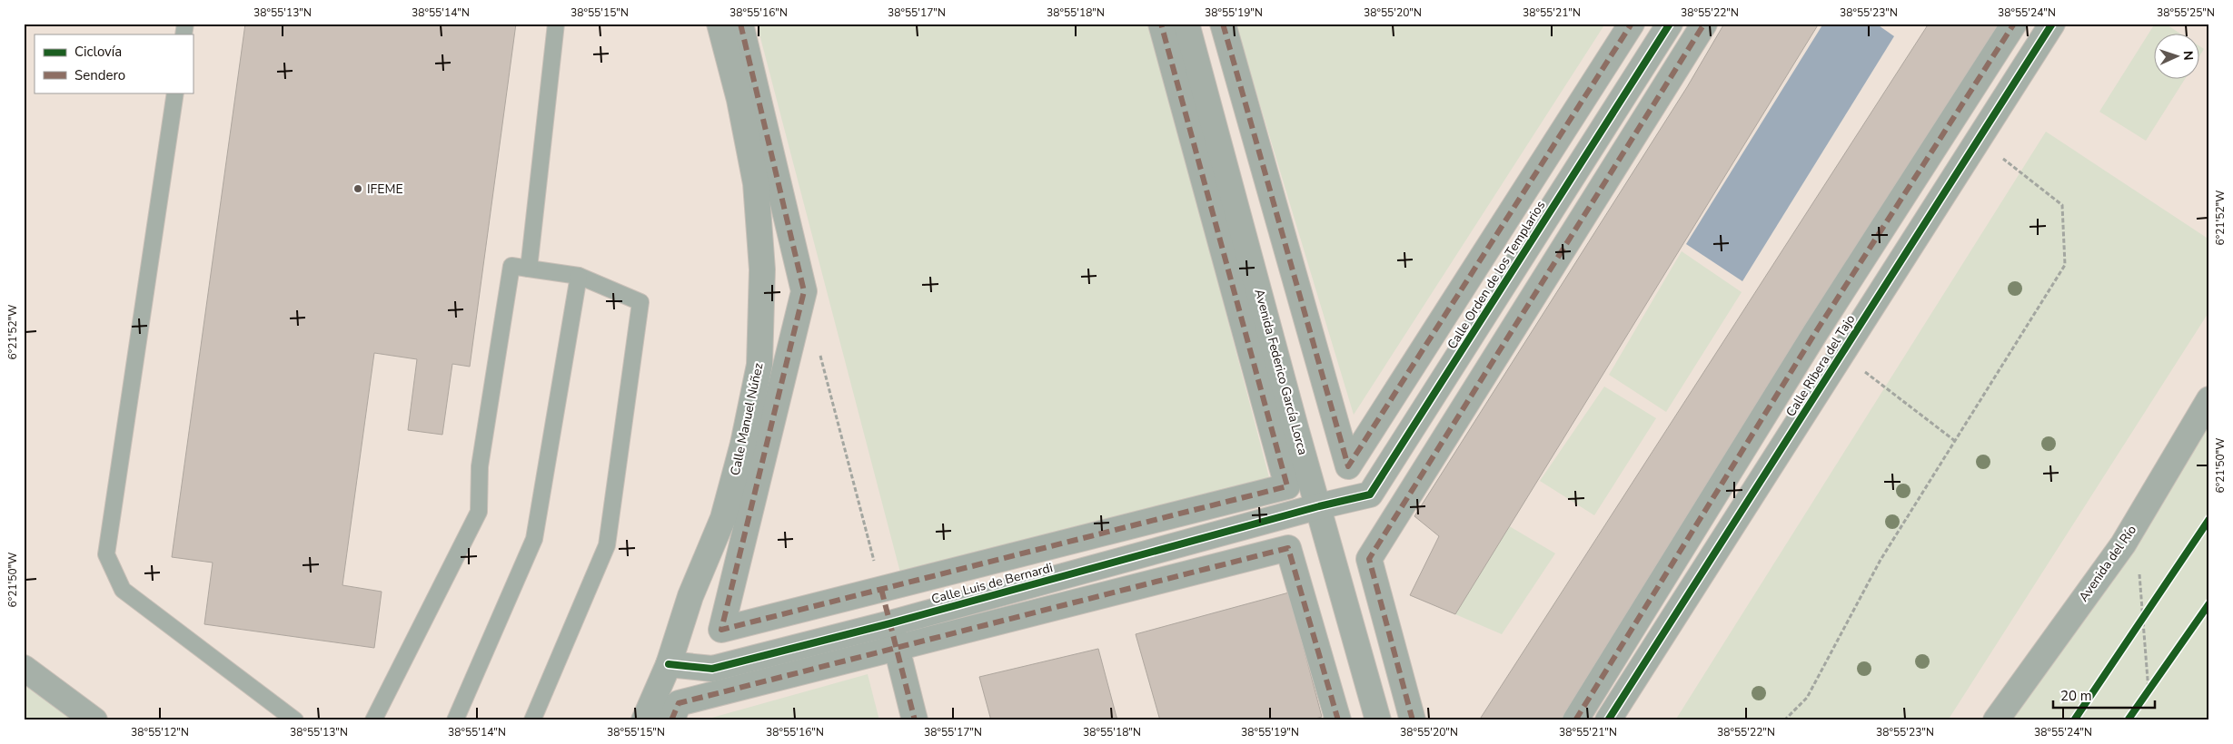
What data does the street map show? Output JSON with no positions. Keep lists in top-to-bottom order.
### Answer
{
  "streets": {
    "street": [
      "Calle Orden de los Templarios",
      "Calle Ribera del Tajo",
      "Avenida Federico García Lorca",
      "Calle Manuel Núñez",
      "Avenida del Río",
      "Calle Luis de Bernardi"
    ]
  },
  "crossings": [
    ["Calle Orden de los Templarios", "Avenida Federico García Lorca"],
    ["Calle Orden de los Templarios", "Calle Luis de Bernardi"],
    ["Avenida Federico García Lorca", "Calle Luis de Bernardi"],
    ["Calle Manuel Núñez", "Calle Luis de Bernardi"]
  ],
  "places": ["IFEME"],
  "legend": ["Ciclovía", "Sendero"],
  "scale_bar": "20 m",
  "north": "right",
  "coordinates": [
    "38°55'13\"N",
    "38°55'14\"N",
    "38°55'15\"N",
    "38°55'16\"N",
    "38°55'17\"N",
    "38°55'18\"N",
    "38°55'19\"N",
    "38°55'20\"N",
    "38°55'21\"N",
    "38°55'22\"N",
    "38°55'23\"N",
    "38°55'24\"N",
    "38°55'25\"N",
    "6°21'52\"W",
    "6°21'50\"W",
    "38°55'12\"N"
  ]
}
